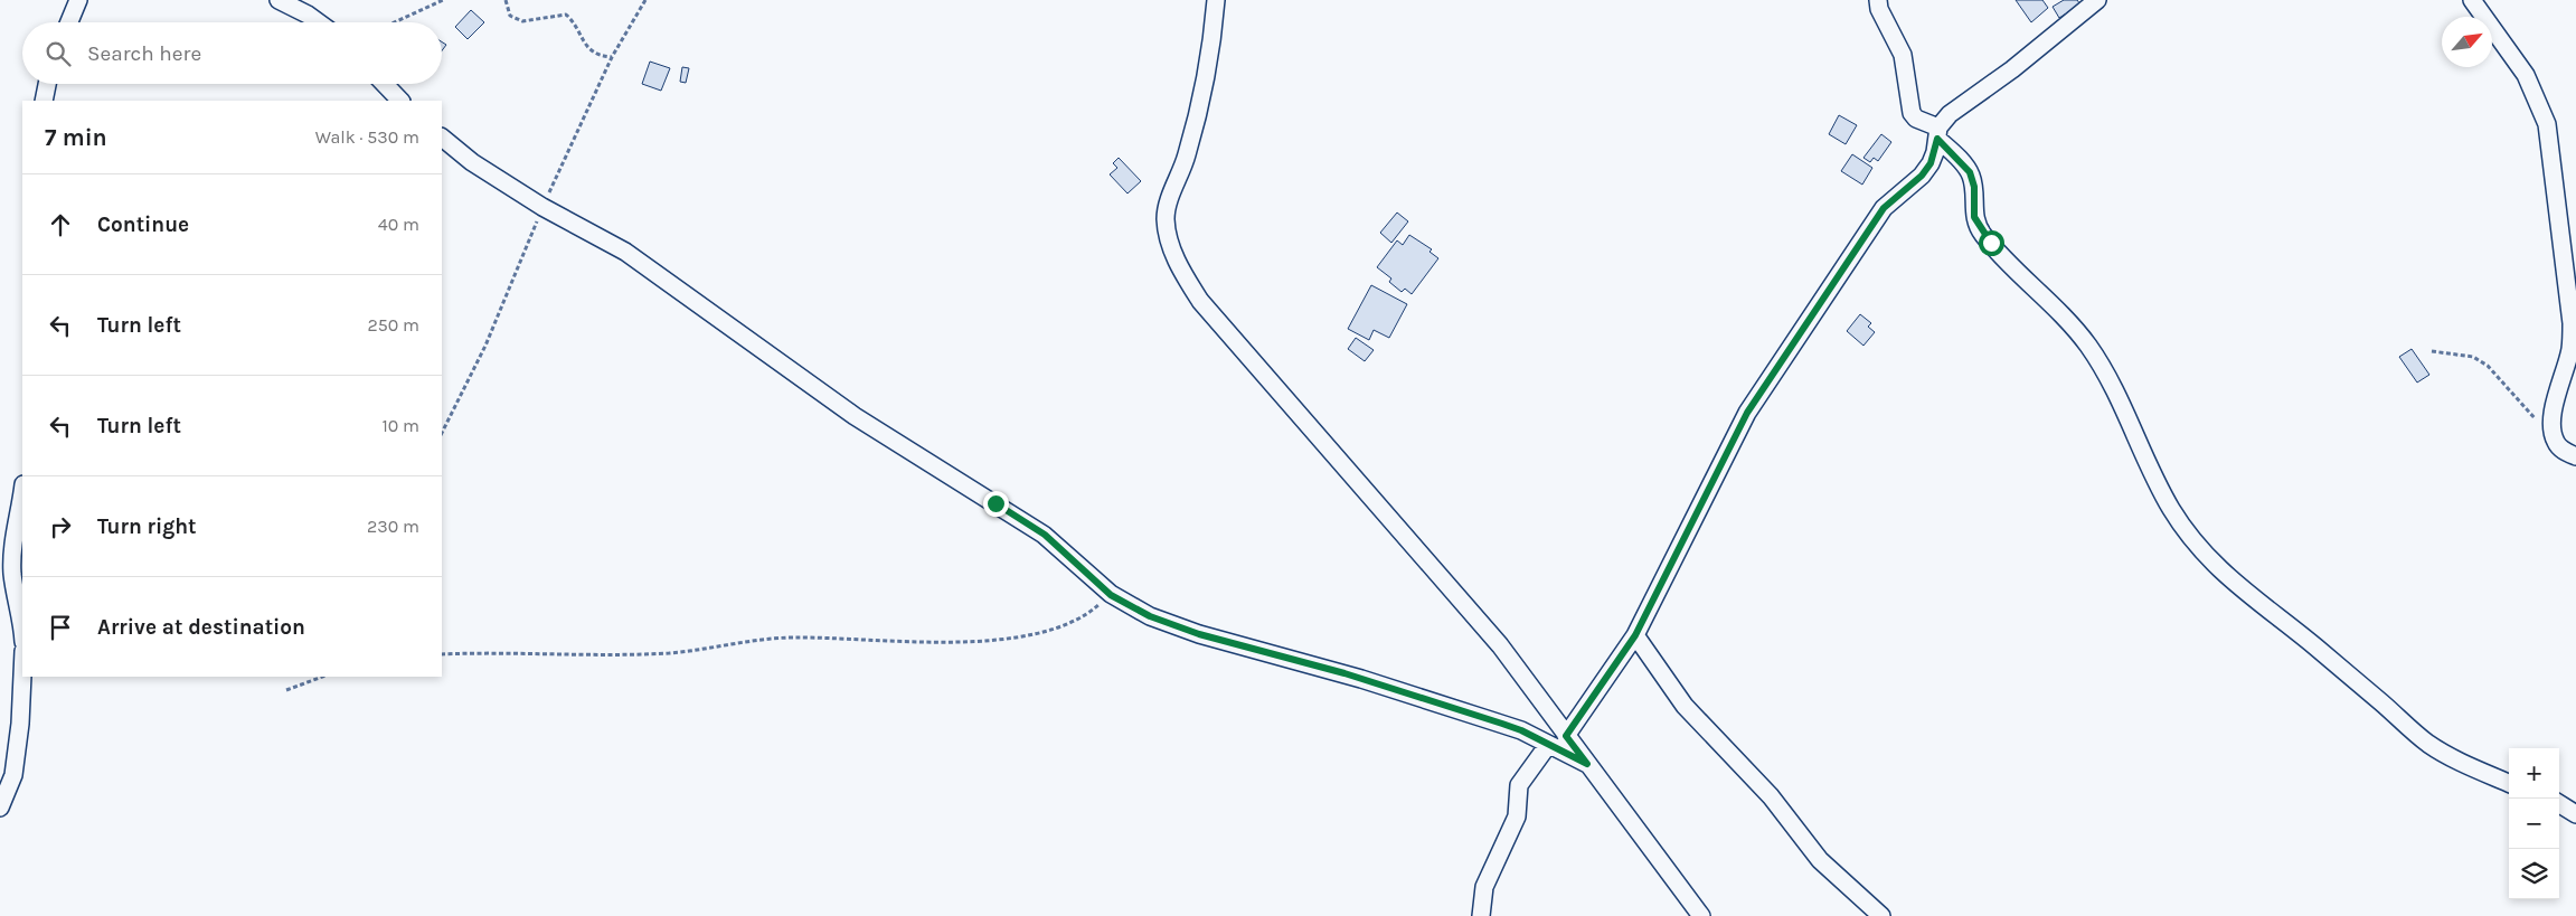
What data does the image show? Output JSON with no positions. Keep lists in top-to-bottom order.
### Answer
{
  "north": "top right",
  "page": {
    "search": "Search here",
    "heading": ["7 min", "Walk · 530 m"],
    "list": [
      ["Continue", "40 m"],
      ["Turn left", "250 m"],
      ["Turn left", "10 m"],
      ["Turn right", "230 m"],
      "Arrive at destination"
    ],
    "map_buttons": ["+", "−"]
  }
}
